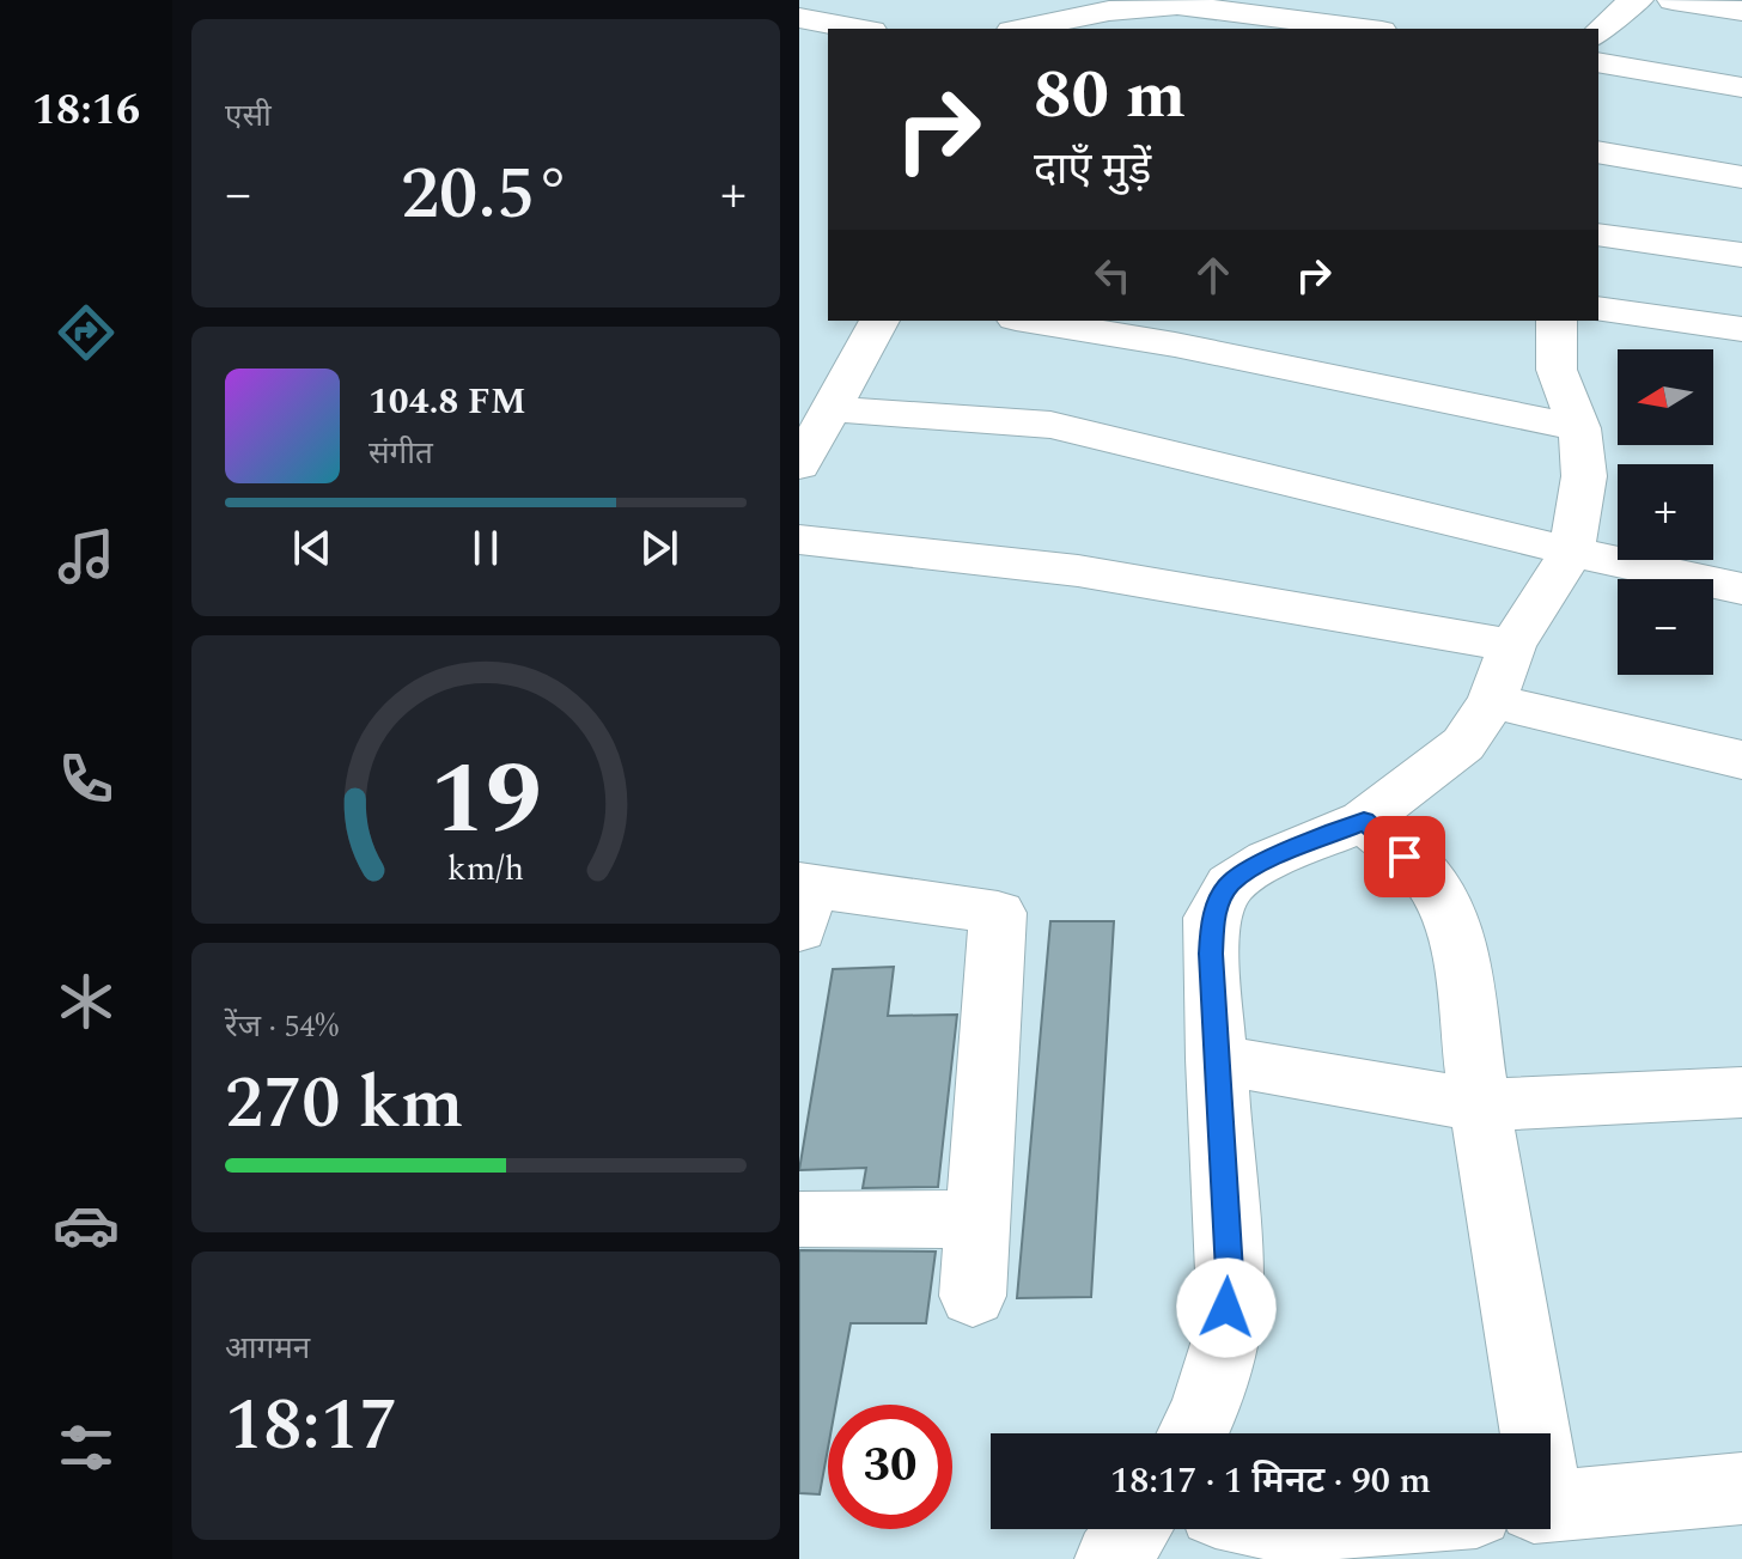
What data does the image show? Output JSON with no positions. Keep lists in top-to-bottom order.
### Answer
{
  "north": "left",
  "page": {
    "tabs": "18:16",
    "tile": [
      "एसी",
      ["रेंज · 54%", "270 km"],
      ["आगमन", "18:17"]
    ],
    "turn": ["80 m", "दाएँ मुड़ें"],
    "heat": ["−", "20.5°", "+"],
    "map_buttons": ["+", "−"],
    "song": ["104.8 FM", "संगीत"],
    "limit": "30",
    "trip": "18:17 · 1 मिनट · 90 m",
    "gauge": ["19", "km/h"]
  }
}
